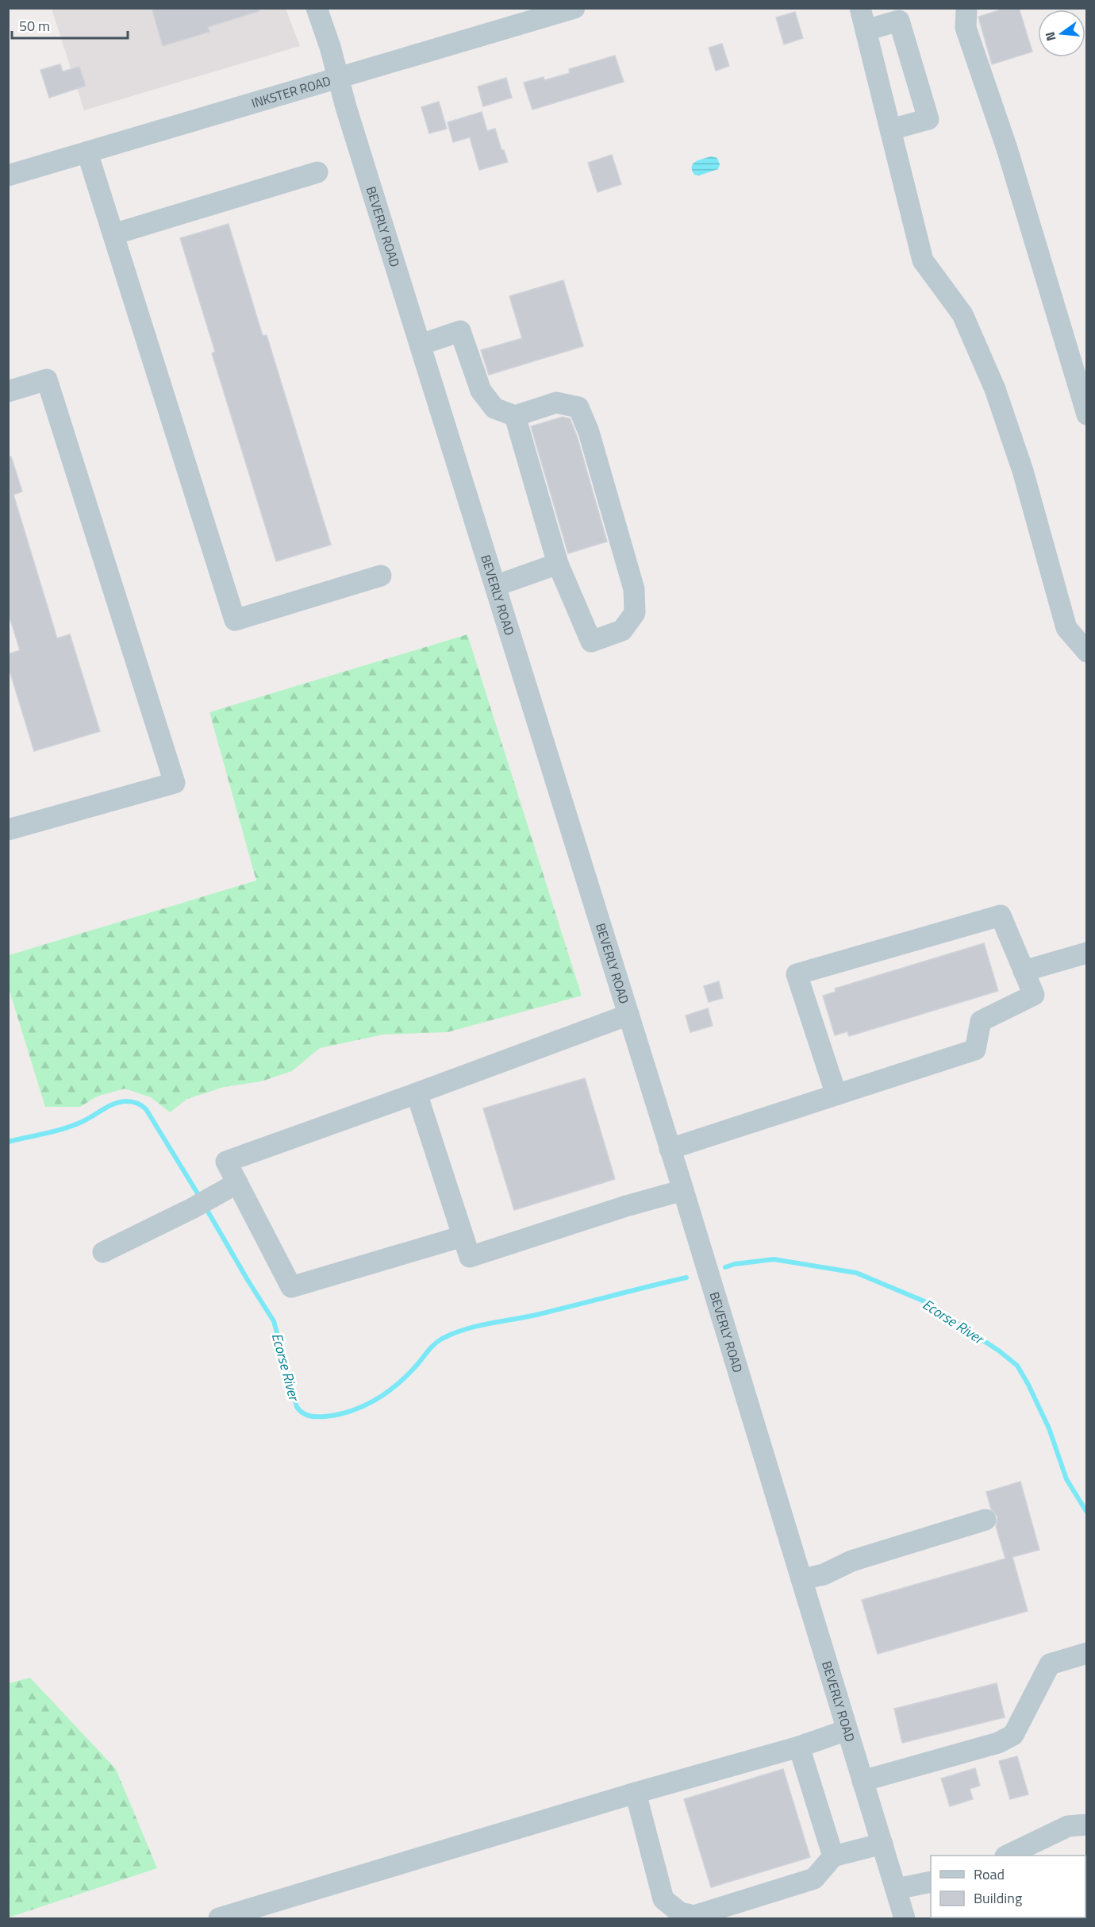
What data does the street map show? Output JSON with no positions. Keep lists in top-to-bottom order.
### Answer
{
  "streets": {
    "street": ["INKSTER ROAD", "BEVERLY ROAD"]
  },
  "crossings": [
    ["INKSTER ROAD", "BEVERLY ROAD"]
  ],
  "water": ["Ecorse River"],
  "legend": ["Road", "Building"],
  "scale_bar": "50 m",
  "north": "left"
}
